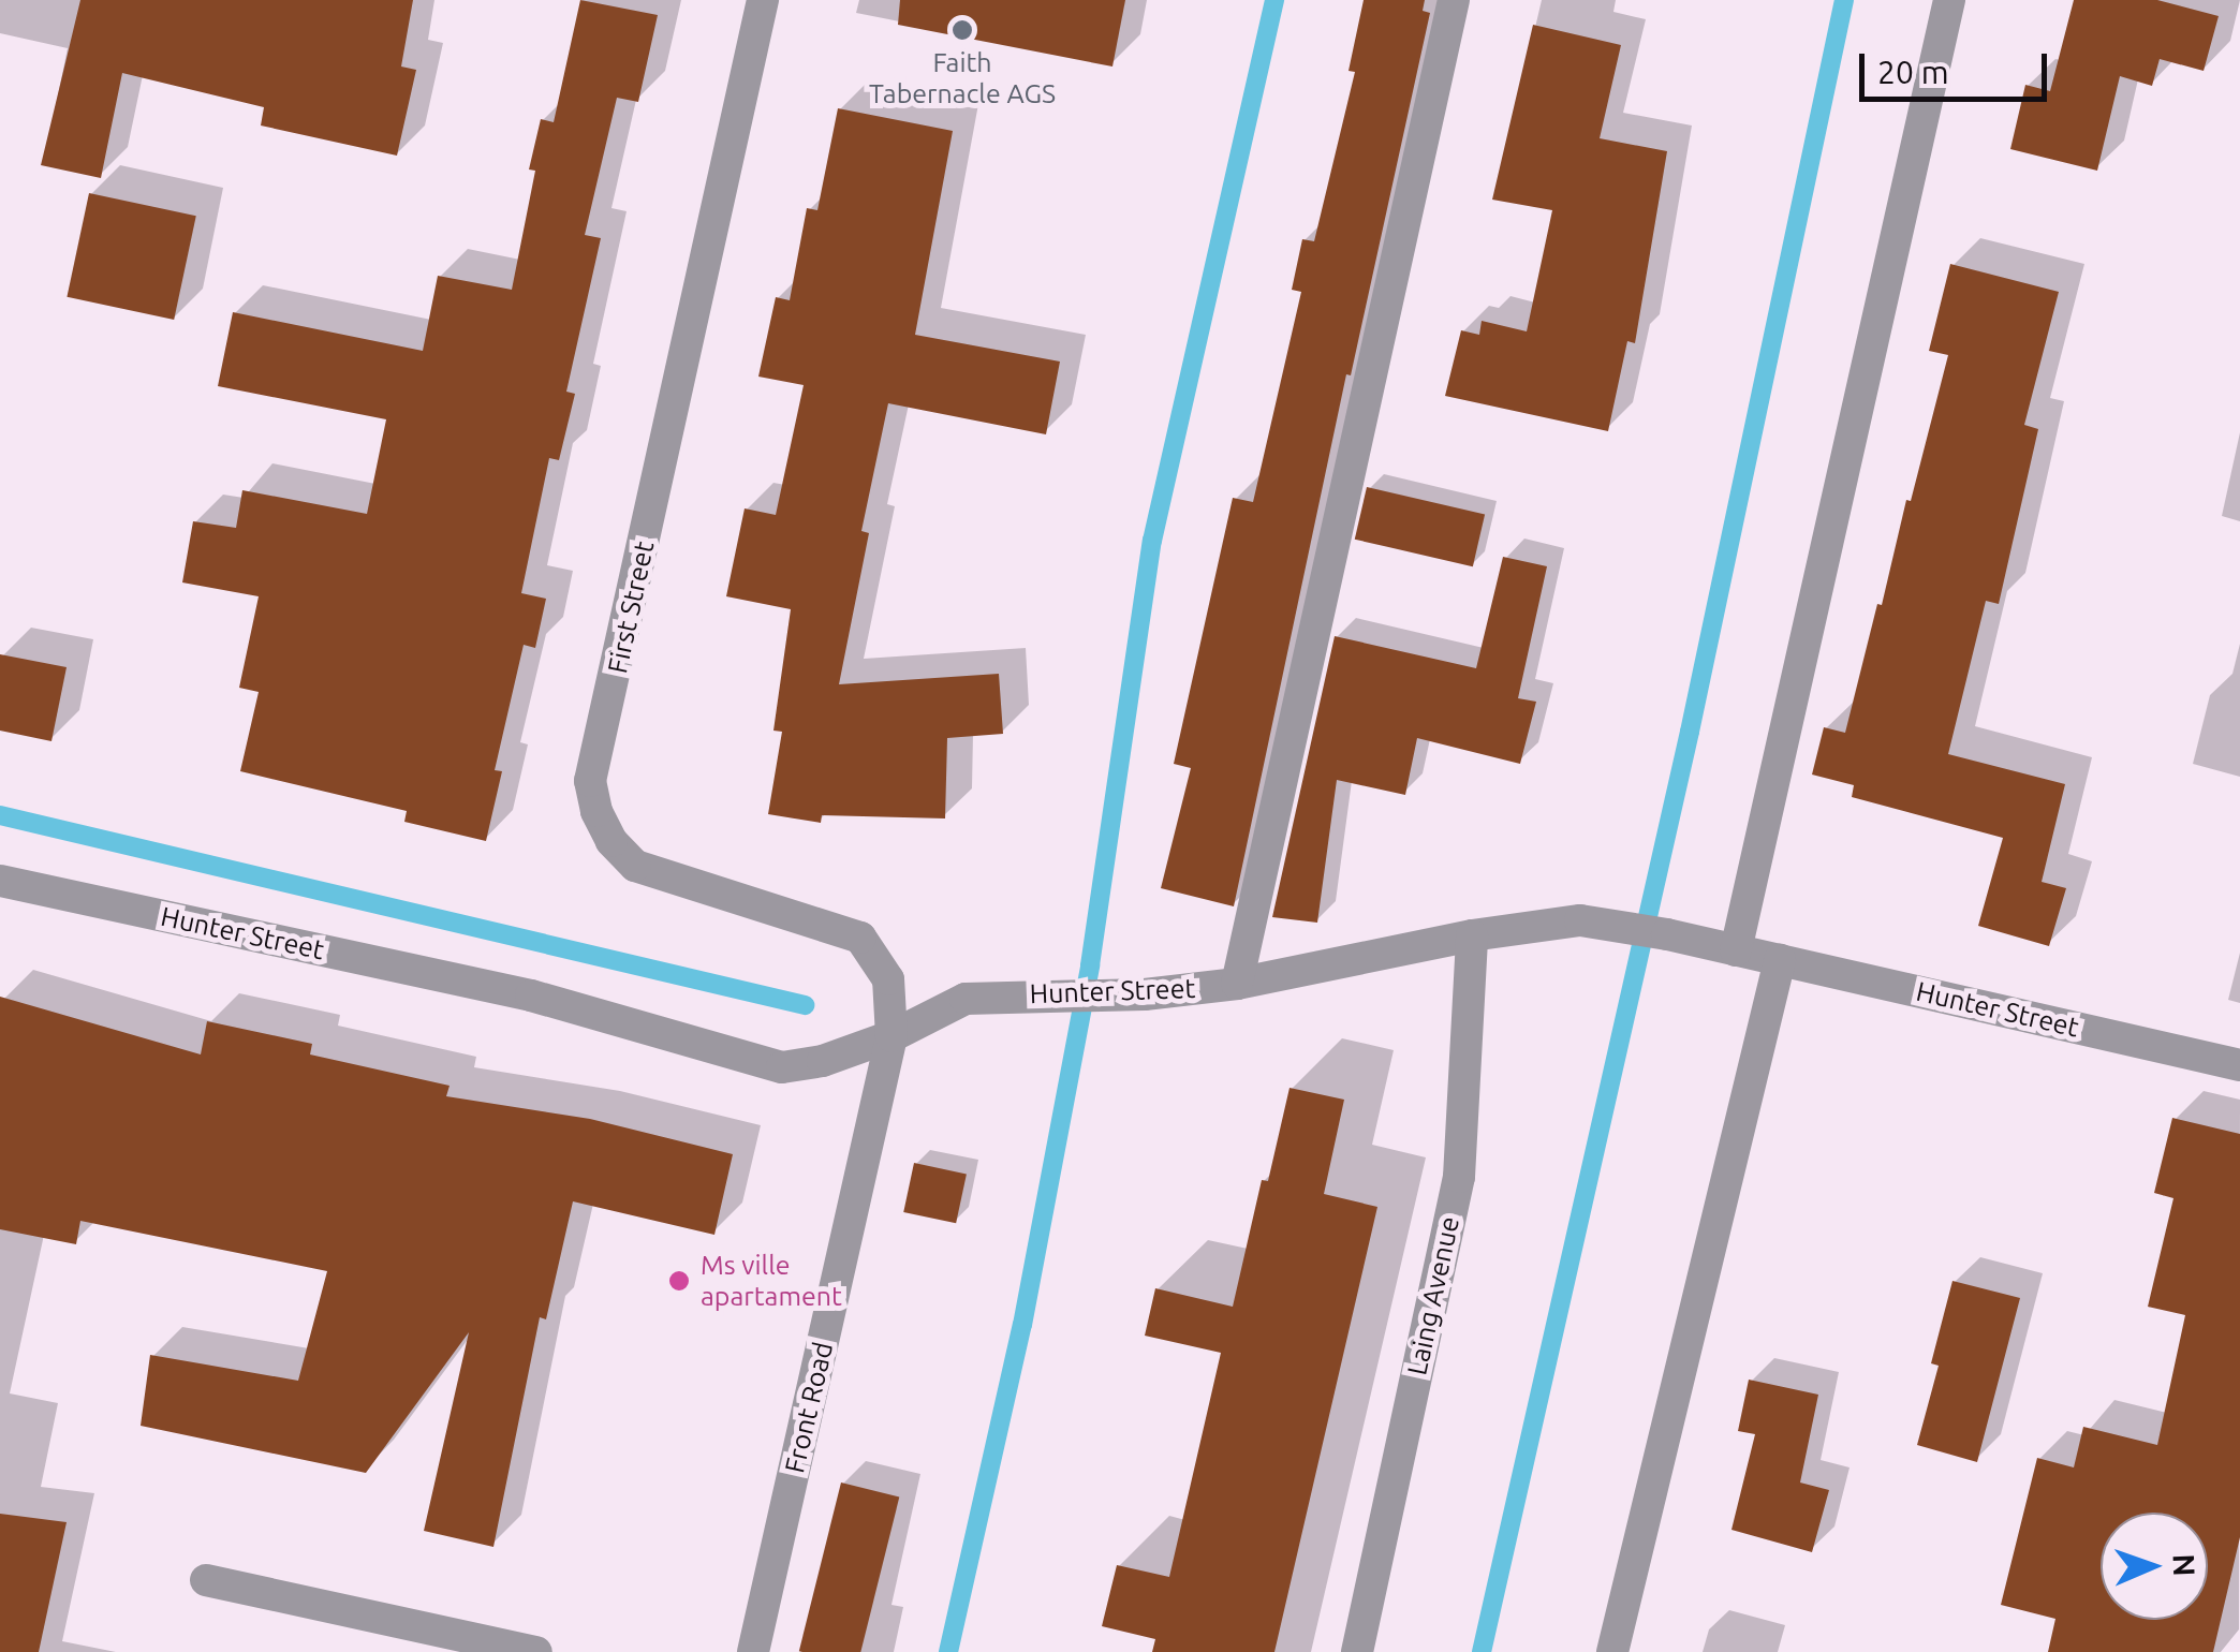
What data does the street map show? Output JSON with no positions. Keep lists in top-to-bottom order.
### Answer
{
  "streets": {
    "street": [
      "First Street",
      "Hunter Street",
      "Laing Avenue",
      "Front Road"
    ]
  },
  "crossings": [
    ["First Street", "Hunter Street"],
    ["First Street", "Front Road"],
    ["Hunter Street", "Laing Avenue"],
    ["Hunter Street", "Front Road"]
  ],
  "places": ["Faith Tabernacle AGS", "Ms ville apartament"],
  "scale_bar": "20 m",
  "north": "right"
}
